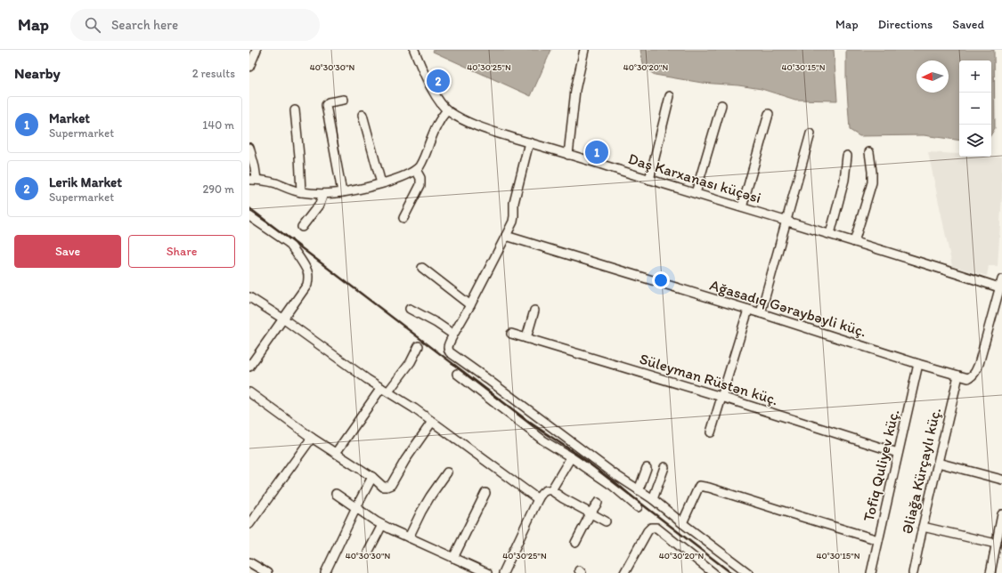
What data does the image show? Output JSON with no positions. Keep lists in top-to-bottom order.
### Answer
{
  "streets": {
    "street": [
      "Daş Karxanası küçəsi",
      "Ağasadıq Gəraybəyli küç.",
      "Süleyman Rüstən küç.",
      "Tofiq Quliyev küç.",
      "Əliağa Kürçaylı küç."
    ]
  },
  "crossings": [
    ["Daş Karxanası küçəsi", "Ağasadıq Gəraybəyli küç."],
    ["Ağasadıq Gəraybəyli küç.", "Tofiq Quliyev küç."],
    ["Ağasadıq Gəraybəyli küç.", "Əliağa Kürçaylı küç."],
    ["Süleyman Rüstən küç.", "Tofiq Quliyev küç."]
  ],
  "north": "left",
  "page": {
    "header": "Map",
    "search": "Search here",
    "nav": ["Map", "Directions", "Saved"],
    "heading": ["Nearby", "2 results"],
    "map_buttons": ["+", "−"],
    "pins": ["2", "1"],
    "list": [
      {
        "mark": "1",
        "name": "Market",
        "note": "Supermarket",
        "value": "140 m"
      },
      {
        "mark": "2",
        "name": "Lerik Market",
        "note": "Supermarket",
        "value": "290 m"
      }
    ],
    "buttons": ["Save", "Share"]
  },
  "coordinates": [
    "40°30'30\"N",
    "40°30'25\"N",
    "40°30'20\"N",
    "40°30'15\"N"
  ]
}
